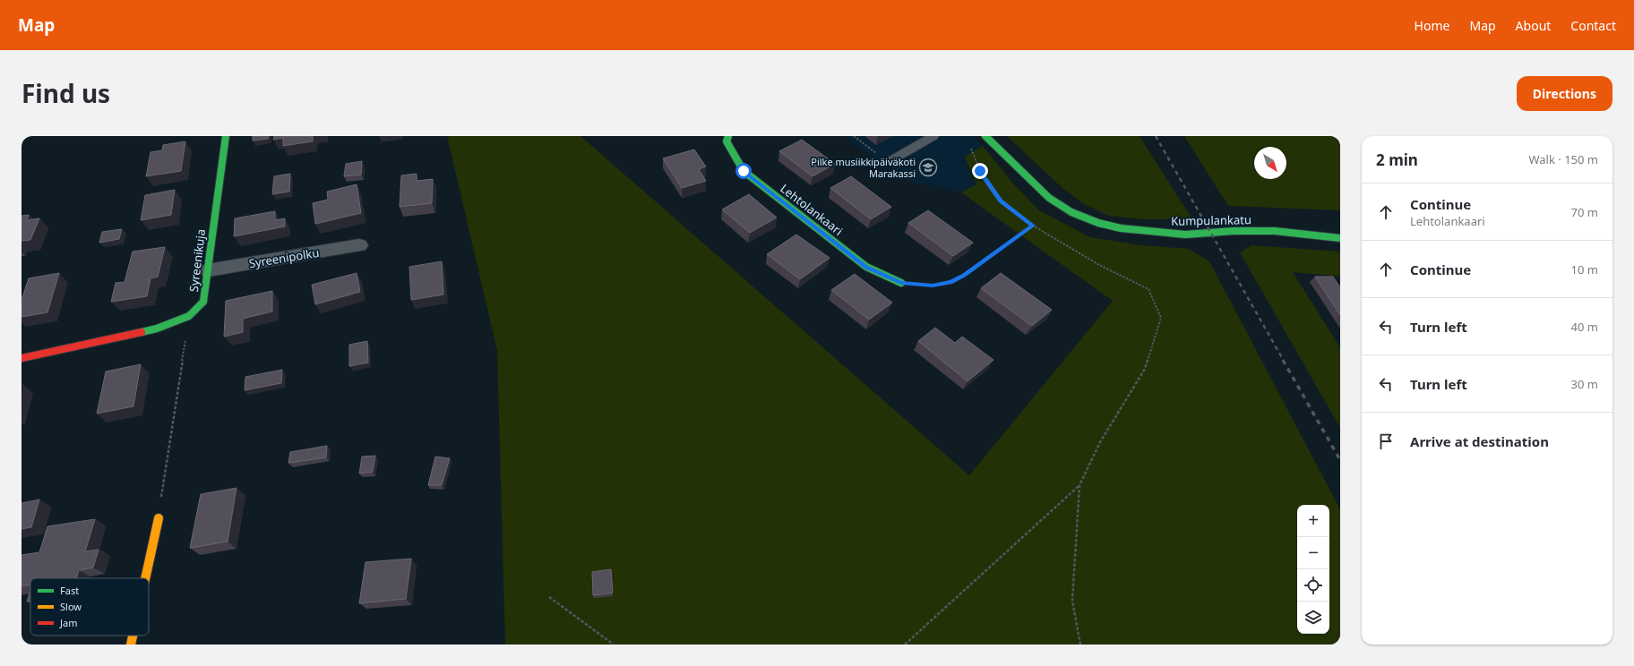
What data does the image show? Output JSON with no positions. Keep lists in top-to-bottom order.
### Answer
{
  "streets": {
    "street": [
      "Lehtolankaari",
      "Kumpulankatu",
      "Syreenipolku",
      "Syreenikuja"
    ]
  },
  "crossings": [
    ["Syreenipolku", "Syreenikuja"]
  ],
  "places": {
    "school or university": ["Pilke musiikkipäiväkoti Marakassi"]
  },
  "legend": ["Fast", "Slow", "Jam"],
  "north": "bottom right",
  "page": {
    "header": "Map",
    "nav": [
      "Home",
      "Map",
      "About",
      "Contact"
    ],
    "title": "Find us",
    "buttons": "Directions",
    "heading": ["2 min", "Walk · 150 m"],
    "list": [
      ["Continue", "Lehtolankaari", "70 m"],
      ["Continue", "10 m"],
      ["Turn left", "40 m"],
      ["Turn left", "30 m"],
      "Arrive at destination"
    ],
    "map_buttons": ["+", "−"]
  }
}
